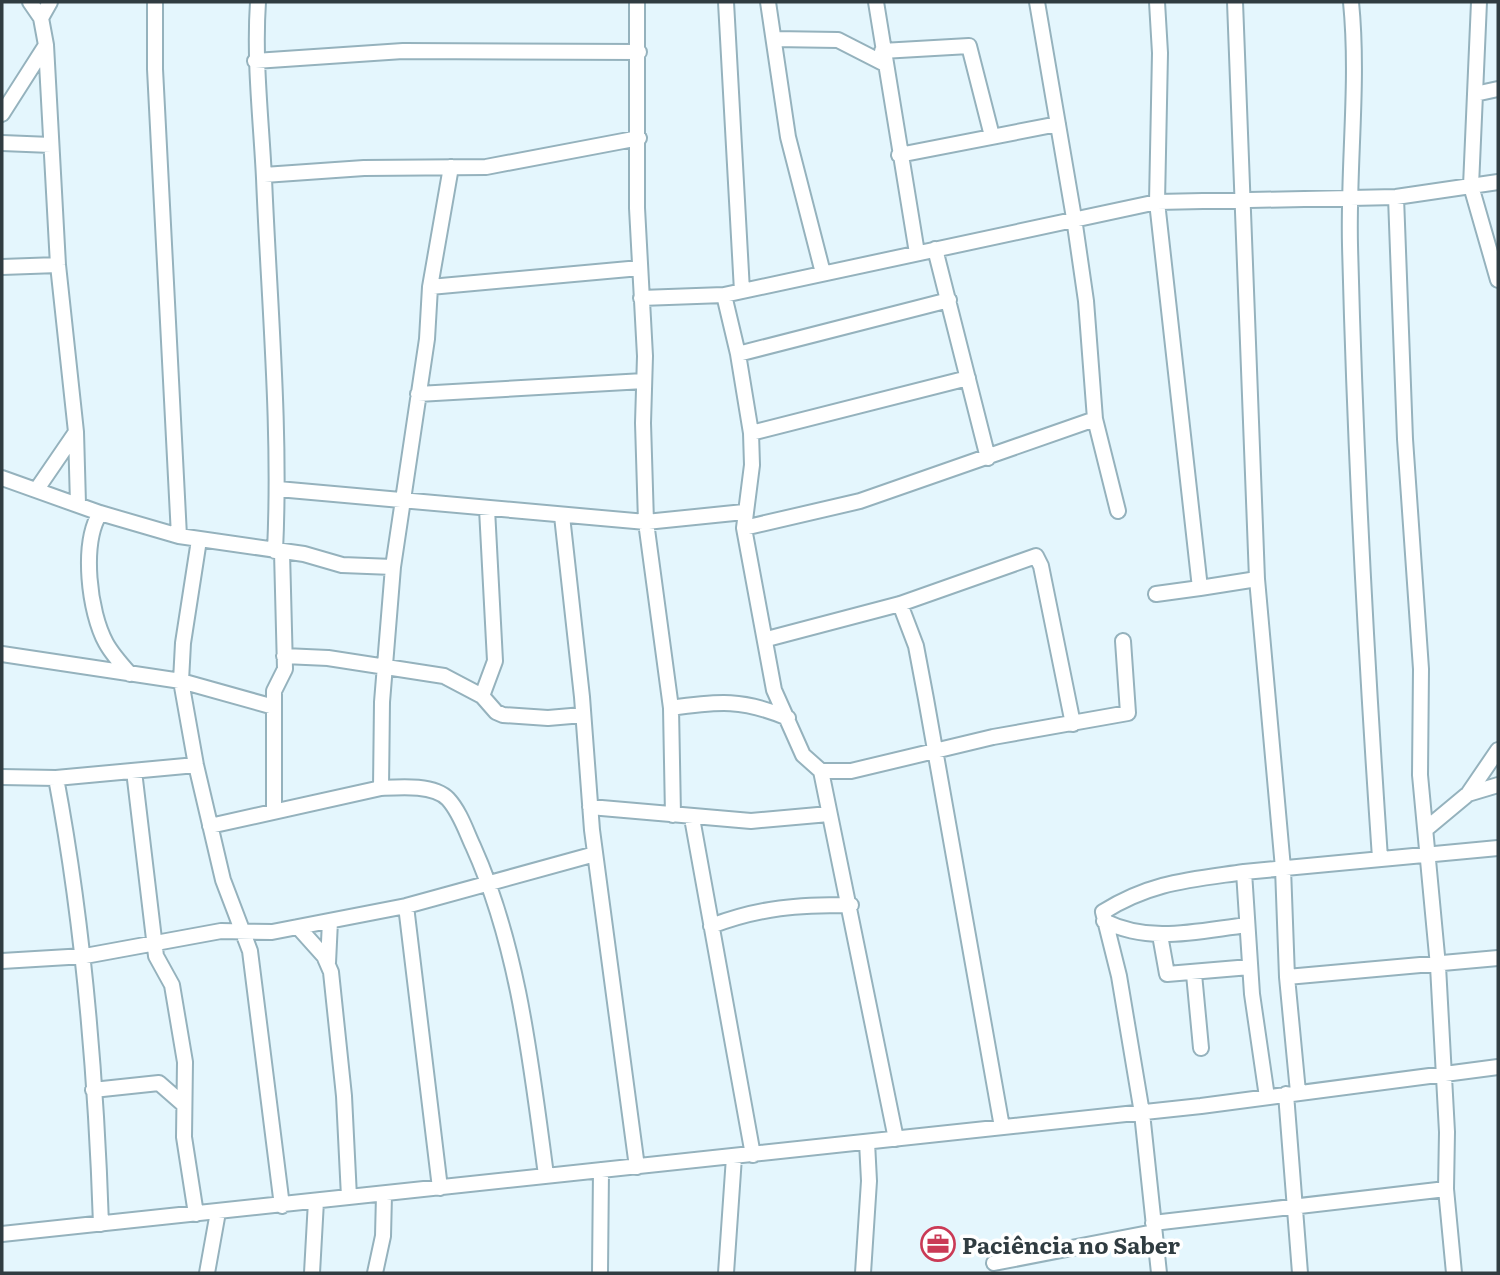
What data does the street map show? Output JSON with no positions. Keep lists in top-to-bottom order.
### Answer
{
  "places": {
    "office": ["Paciência no Saber"]
  }
}
